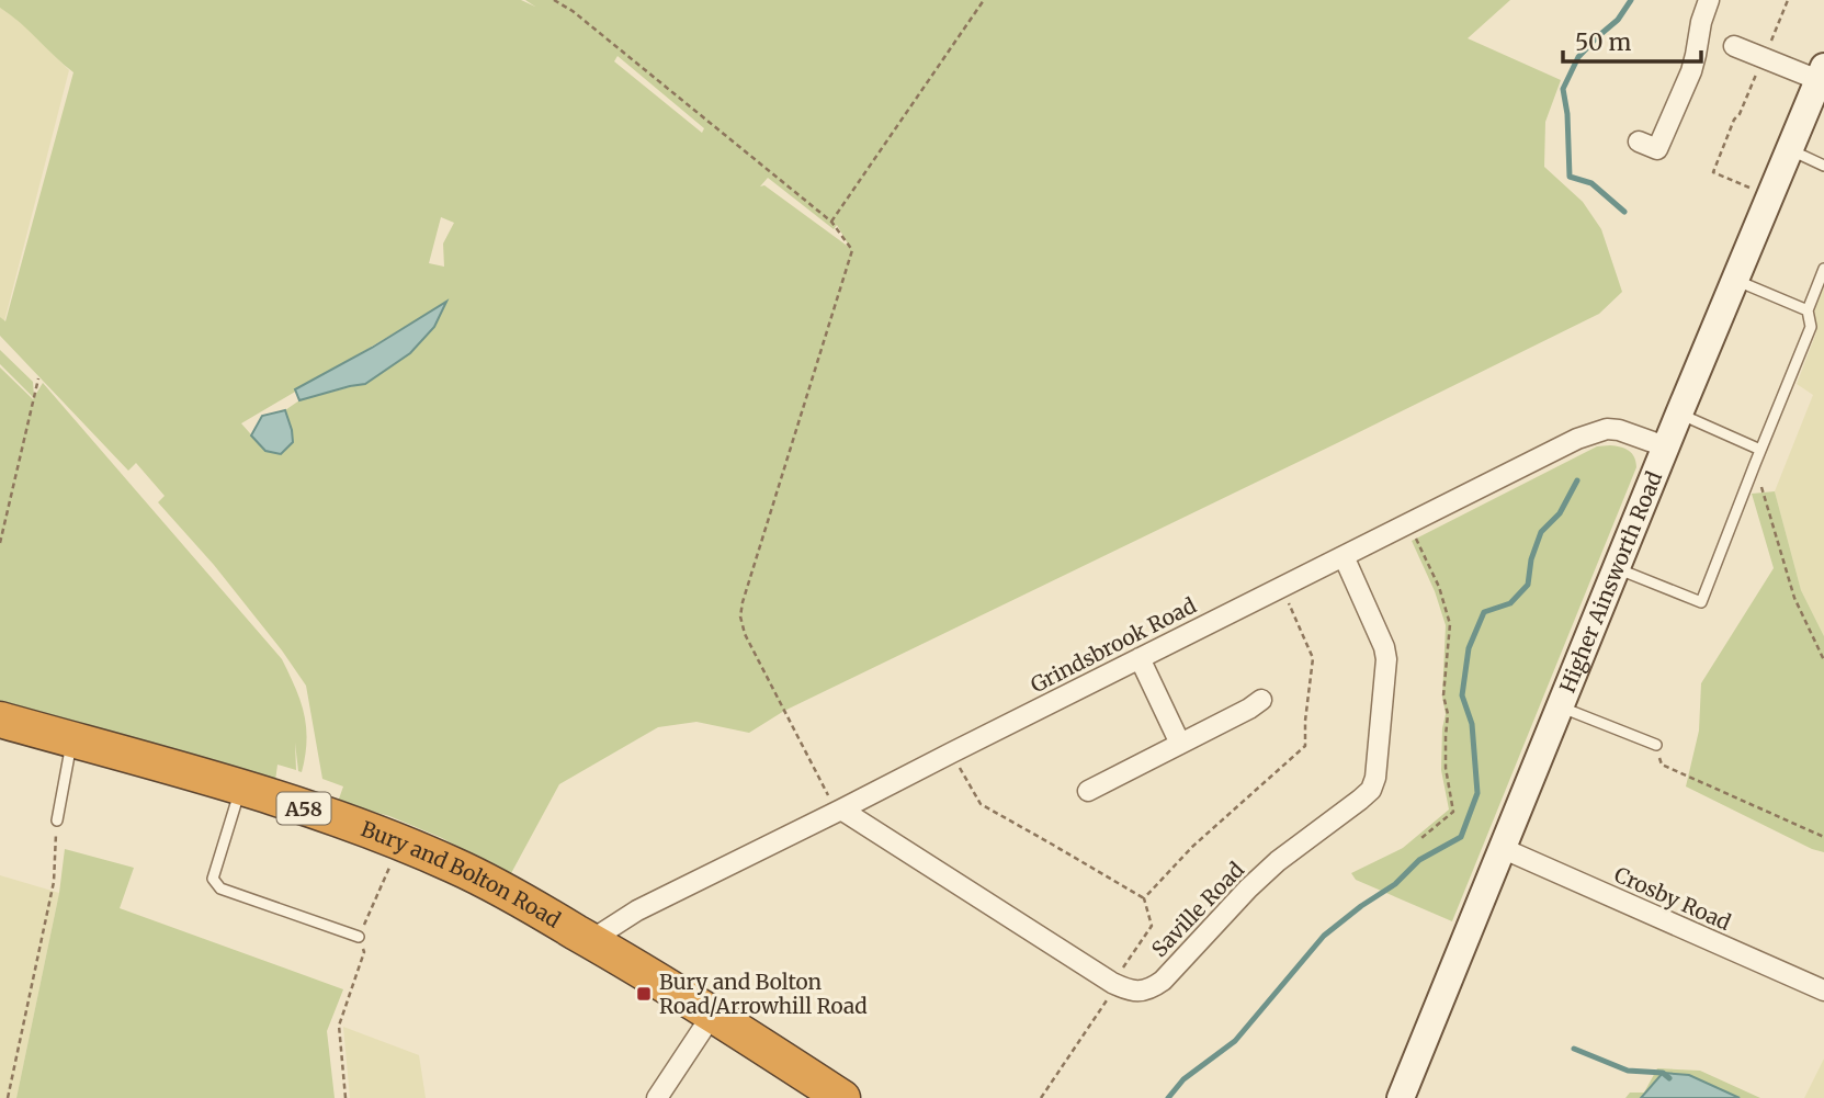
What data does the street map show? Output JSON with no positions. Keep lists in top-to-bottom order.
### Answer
{
  "streets": {
    "highway": ["A58", "Bury and Bolton Road"],
    "main road": ["Higher Ainsworth Road"],
    "street": ["Grindsbrook Road", "Crosby Road", "Saville Road"]
  },
  "crossings": [
    ["Higher Ainsworth Road", "Grindsbrook Road"],
    ["Higher Ainsworth Road", "Crosby Road"],
    ["Grindsbrook Road", "Bury and Bolton Road"],
    ["Grindsbrook Road", "Saville Road"]
  ],
  "places": {
    "transit": ["Bury and Bolton Road/Arrowhill Road"]
  },
  "scale_bar": "50 m"
}
